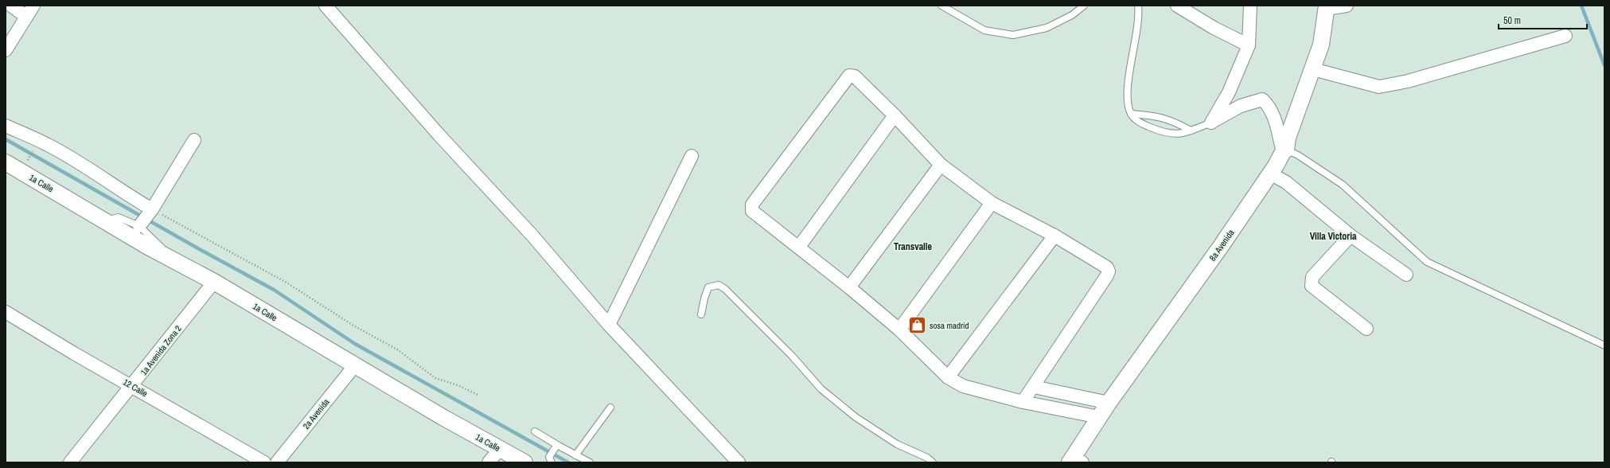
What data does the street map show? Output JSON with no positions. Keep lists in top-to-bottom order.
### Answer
{
  "streets": {
    "street": [
      "1a Calle",
      "8a Avenida",
      "1a Avenida Zona 2",
      "12 Calle",
      "2a Avenida"
    ]
  },
  "crossings": [
    ["1a Calle", "1a Avenida Zona 2"],
    ["1a Calle", "2a Avenida"],
    ["1a Avenida Zona 2", "12 Calle"]
  ],
  "districts": ["Villa Victoria", "Transvalle"],
  "places": {
    "shop": ["sosa madrid"]
  },
  "scale_bar": "50 m"
}
